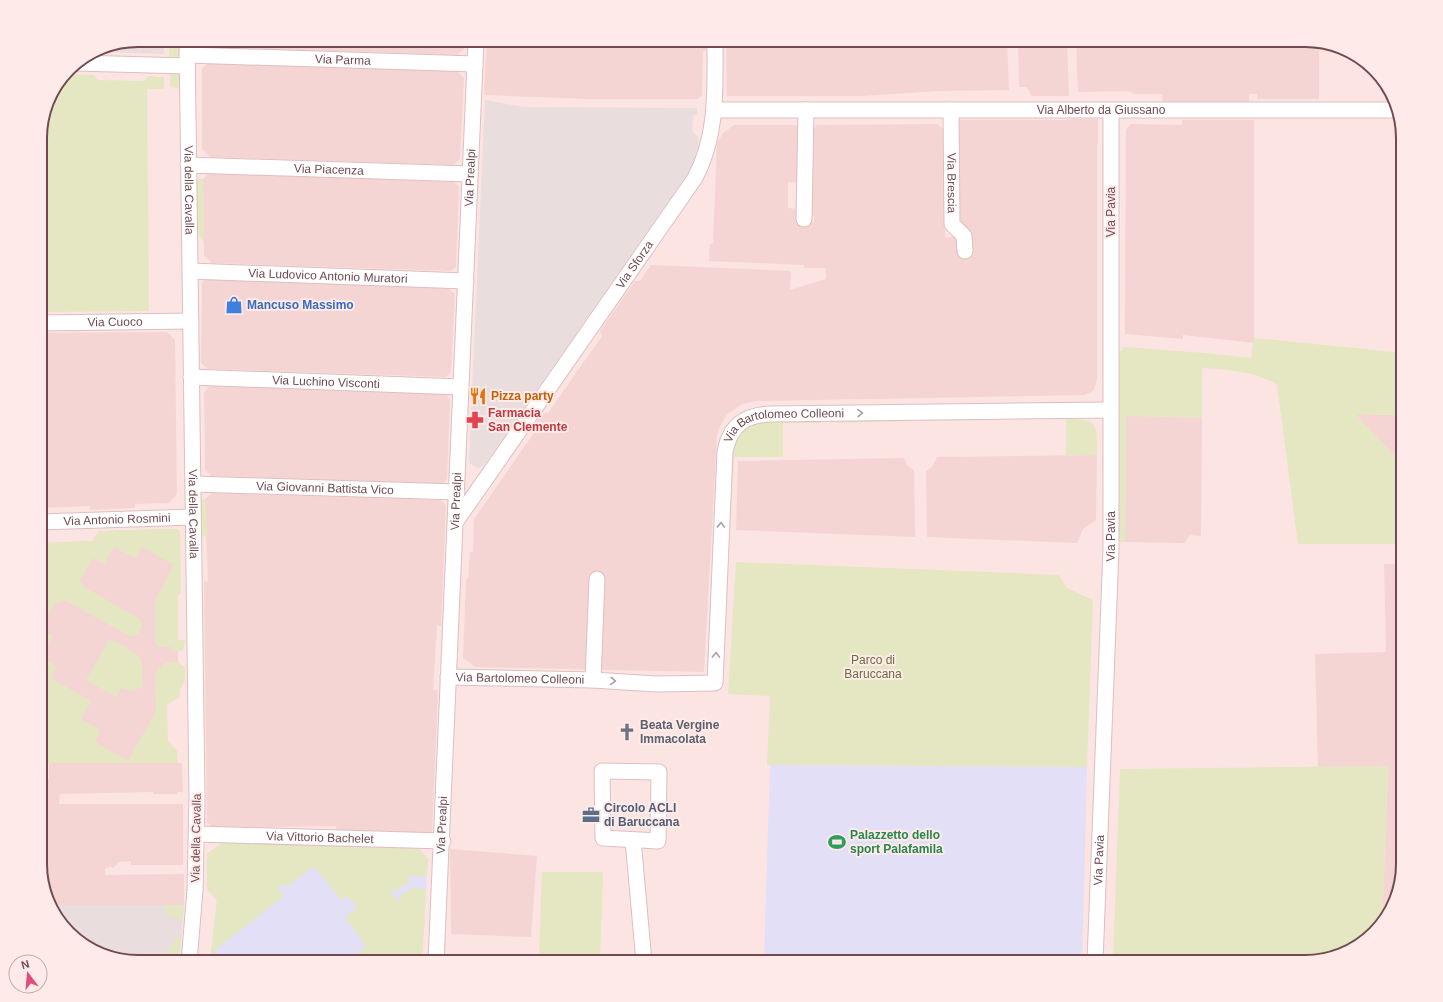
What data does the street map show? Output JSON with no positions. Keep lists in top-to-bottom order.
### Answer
{
  "streets": {
    "street": [
      "Via Parma",
      "Via Alberto da Giussano",
      "Via Piacenza",
      "Via Prealpi",
      "Via Brescia",
      "Via della Cavalla",
      "Via Pavia",
      "Via Sforza",
      "Via Ludovico Antonio Muratori",
      "Via Cuoco",
      "Via Luchino Visconti",
      "Via Bartolomeo Colleoni",
      "Via Giovanni Battista Vico",
      "Via Antonio Rosmini",
      "Via Vittorio Bachelet"
    ]
  },
  "crossings": [
    ["Via Parma", "Via Prealpi"],
    ["Via Parma", "Via della Cavalla"],
    ["Via Alberto da Giussano", "Via Brescia"],
    ["Via Alberto da Giussano", "Via Pavia"],
    ["Via Alberto da Giussano", "Via Sforza"],
    ["Via Piacenza", "Via Prealpi"],
    ["Via Piacenza", "Via della Cavalla"],
    ["Via Prealpi", "Via Sforza"],
    ["Via Prealpi", "Via Ludovico Antonio Muratori"],
    ["Via Prealpi", "Via Luchino Visconti"],
    ["Via Prealpi", "Via Bartolomeo Colleoni"],
    ["Via Prealpi", "Via Giovanni Battista Vico"],
    ["Via Prealpi", "Via Vittorio Bachelet"],
    ["Via della Cavalla", "Via Ludovico Antonio Muratori"],
    ["Via della Cavalla", "Via Cuoco"],
    ["Via della Cavalla", "Via Luchino Visconti"],
    ["Via della Cavalla", "Via Giovanni Battista Vico"],
    ["Via della Cavalla", "Via Antonio Rosmini"],
    ["Via della Cavalla", "Via Vittorio Bachelet"],
    ["Via Pavia", "Via Bartolomeo Colleoni"]
  ],
  "parks": ["Parco di Baruccana"],
  "places": {
    "shop": ["Mancuso Massimo"],
    "restaurant": ["Pizza party"],
    "pharmacy": ["Farmacia San Clemente"],
    "church": ["Beata Vergine Immacolata"],
    "office": ["Circolo ACLI di Baruccana"],
    "sports": ["Palazzetto dello sport Palafamila"]
  },
  "north": "top"
}
